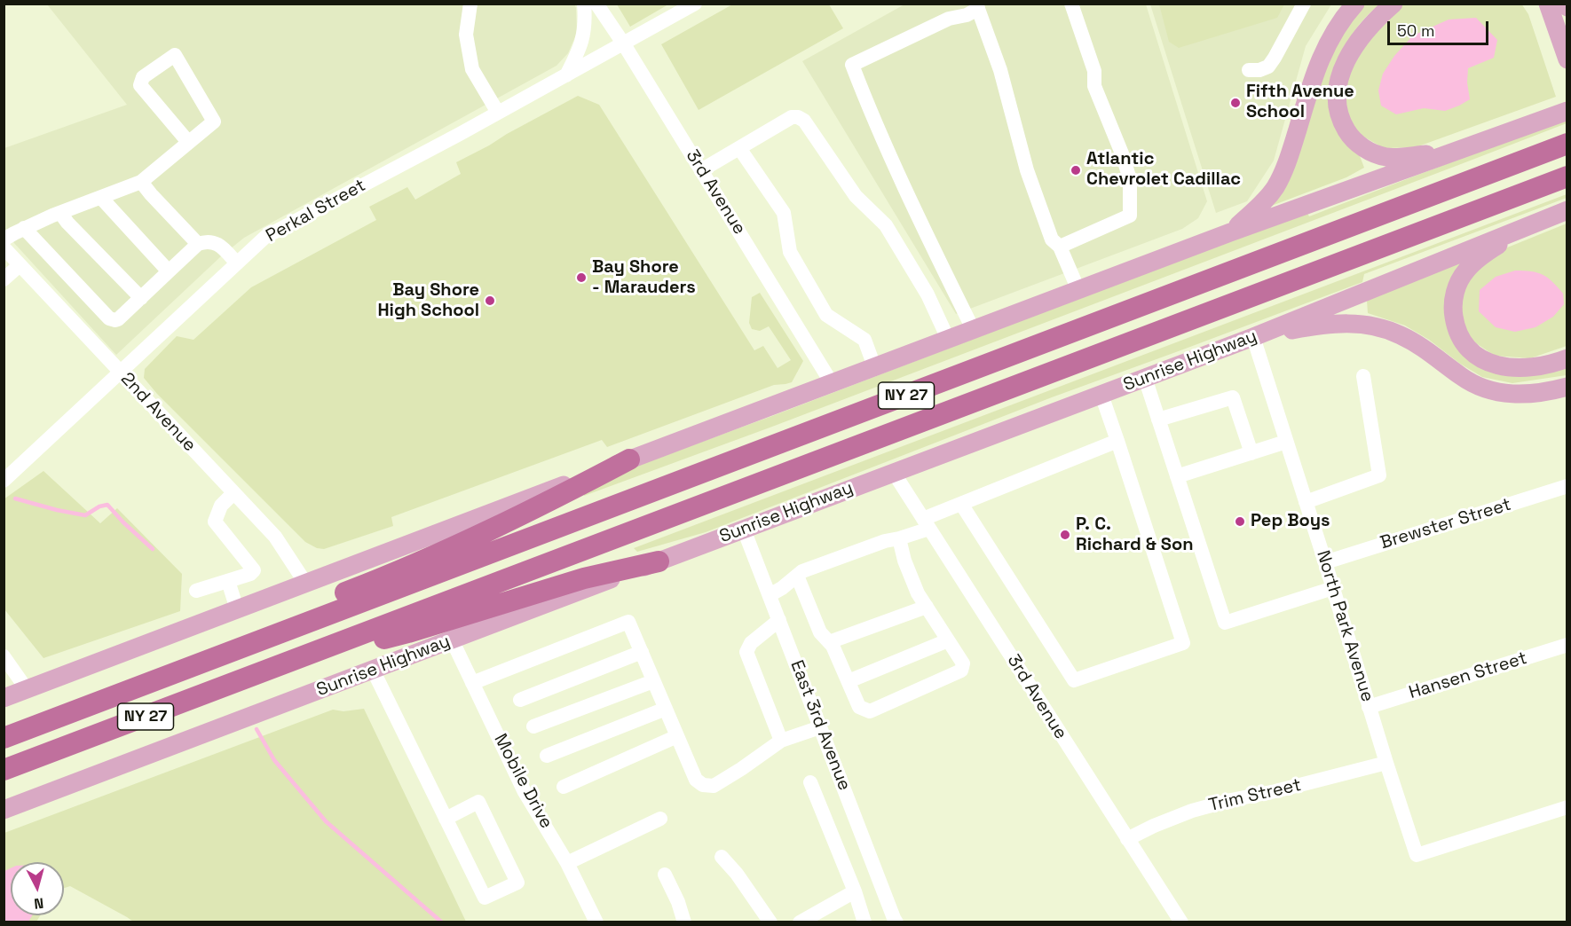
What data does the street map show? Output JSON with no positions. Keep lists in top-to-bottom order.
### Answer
{
  "streets": {
    "highway": ["NY 27"],
    "main road": ["Sunrise Highway"],
    "street": [
      "3rd Avenue",
      "Perkal Street",
      "2nd Avenue",
      "Brewster Street",
      "North Park Avenue",
      "Hansen Street",
      "East 3rd Avenue",
      "Mobile Drive",
      "Trim Street"
    ]
  },
  "crossings": [
    ["3rd Avenue", "Perkal Street"],
    ["3rd Avenue", "Sunrise Highway"],
    ["3rd Avenue", "Trim Street"],
    ["Perkal Street", "2nd Avenue"],
    ["Sunrise Highway", "North Park Avenue"],
    ["Sunrise Highway", "East 3rd Avenue"],
    ["Sunrise Highway", "Mobile Drive"],
    ["Brewster Street", "North Park Avenue"],
    ["North Park Avenue", "Hansen Street"],
    ["North Park Avenue", "Trim Street"]
  ],
  "places": [
    "Fifth Avenue School",
    "Atlantic Chevrolet Cadillac",
    "Bay Shore - Marauders",
    "Bay Shore High School",
    "Pep Boys",
    "P. C. Richard & Son"
  ],
  "scale_bar": "50 m",
  "north": "bottom"
}
